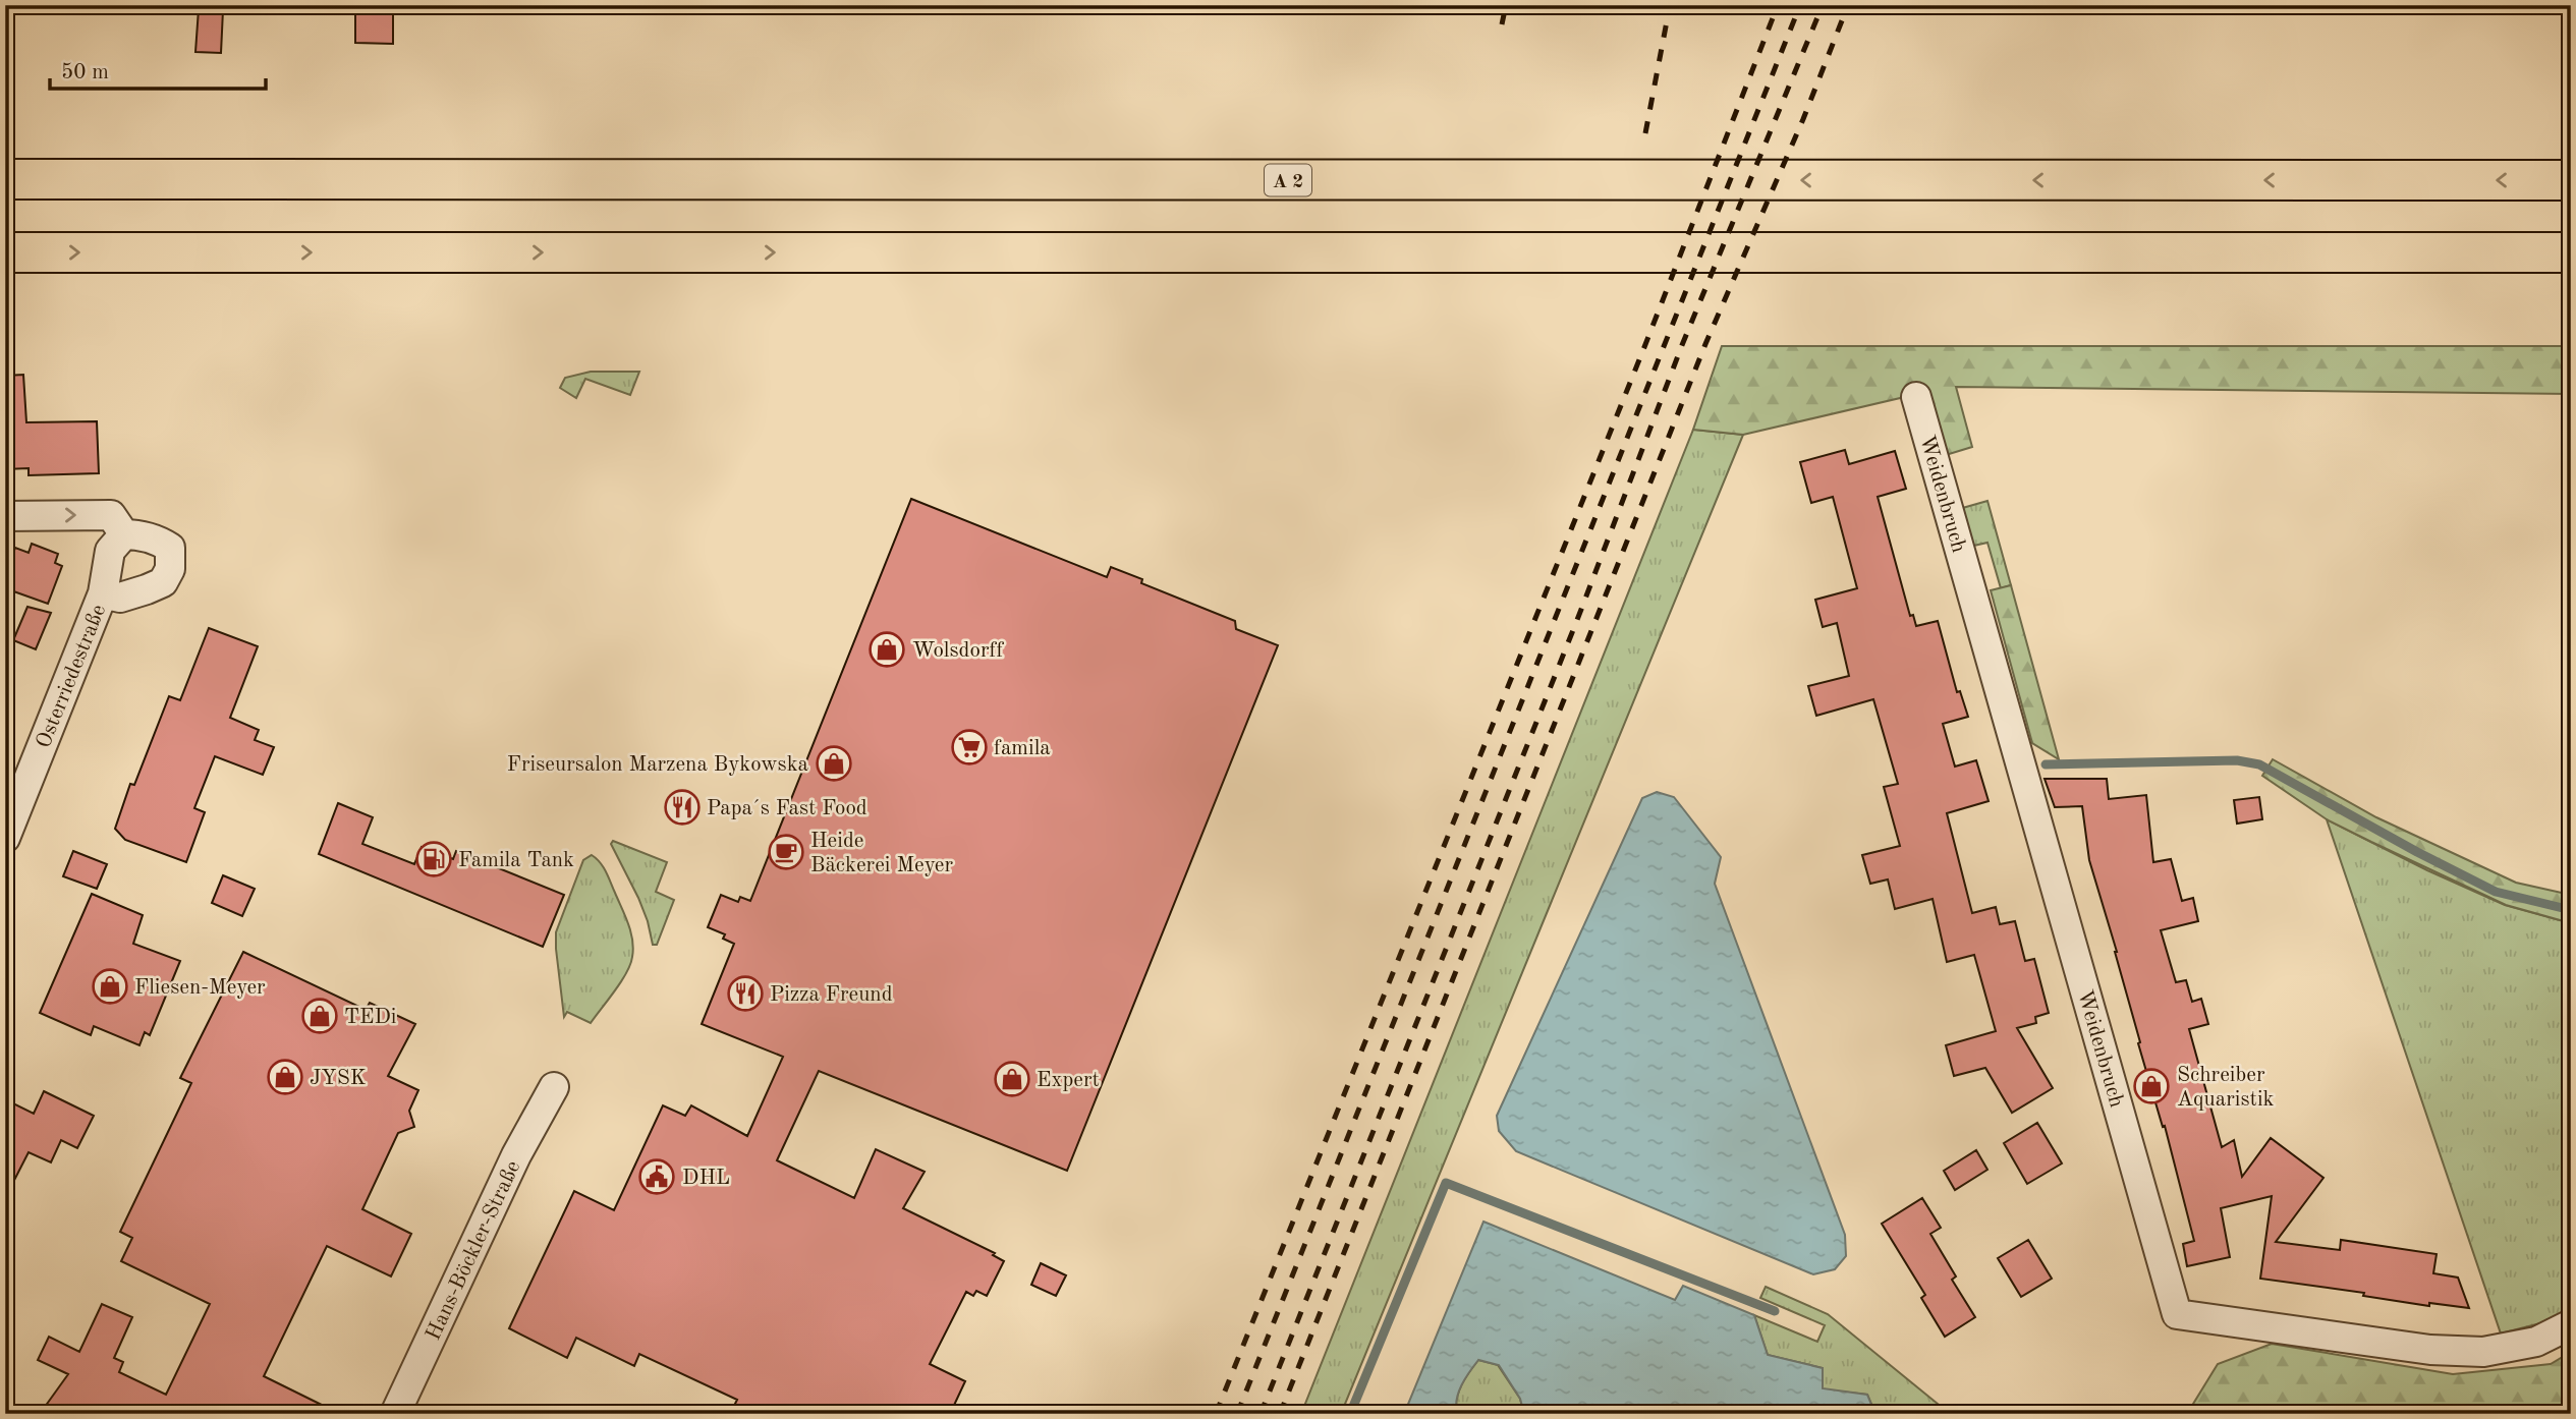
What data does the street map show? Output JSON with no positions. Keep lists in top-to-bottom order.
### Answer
{
  "streets": {
    "highway": ["A 2"],
    "street": ["Weidenbruch", "Osterriedestraße", "Hans-Böckler-Straße"]
  },
  "places": {
    "shop": [
      "Wolsdorff",
      "Friseursalon Marzena Bykowska",
      "Fliesen-Meyer",
      "TEDi",
      "JYSK",
      "Expert",
      "Schreiber Aquaristik"
    ],
    "supermarket": ["famila"],
    "restaurant": ["Papa´s Fast Food", "Pizza Freund"],
    "cafe": ["Heide Bäckerei Meyer"],
    "fuel station": ["Famila Tank"],
    "public building": ["DHL"]
  },
  "scale_bar": "50 m"
}
